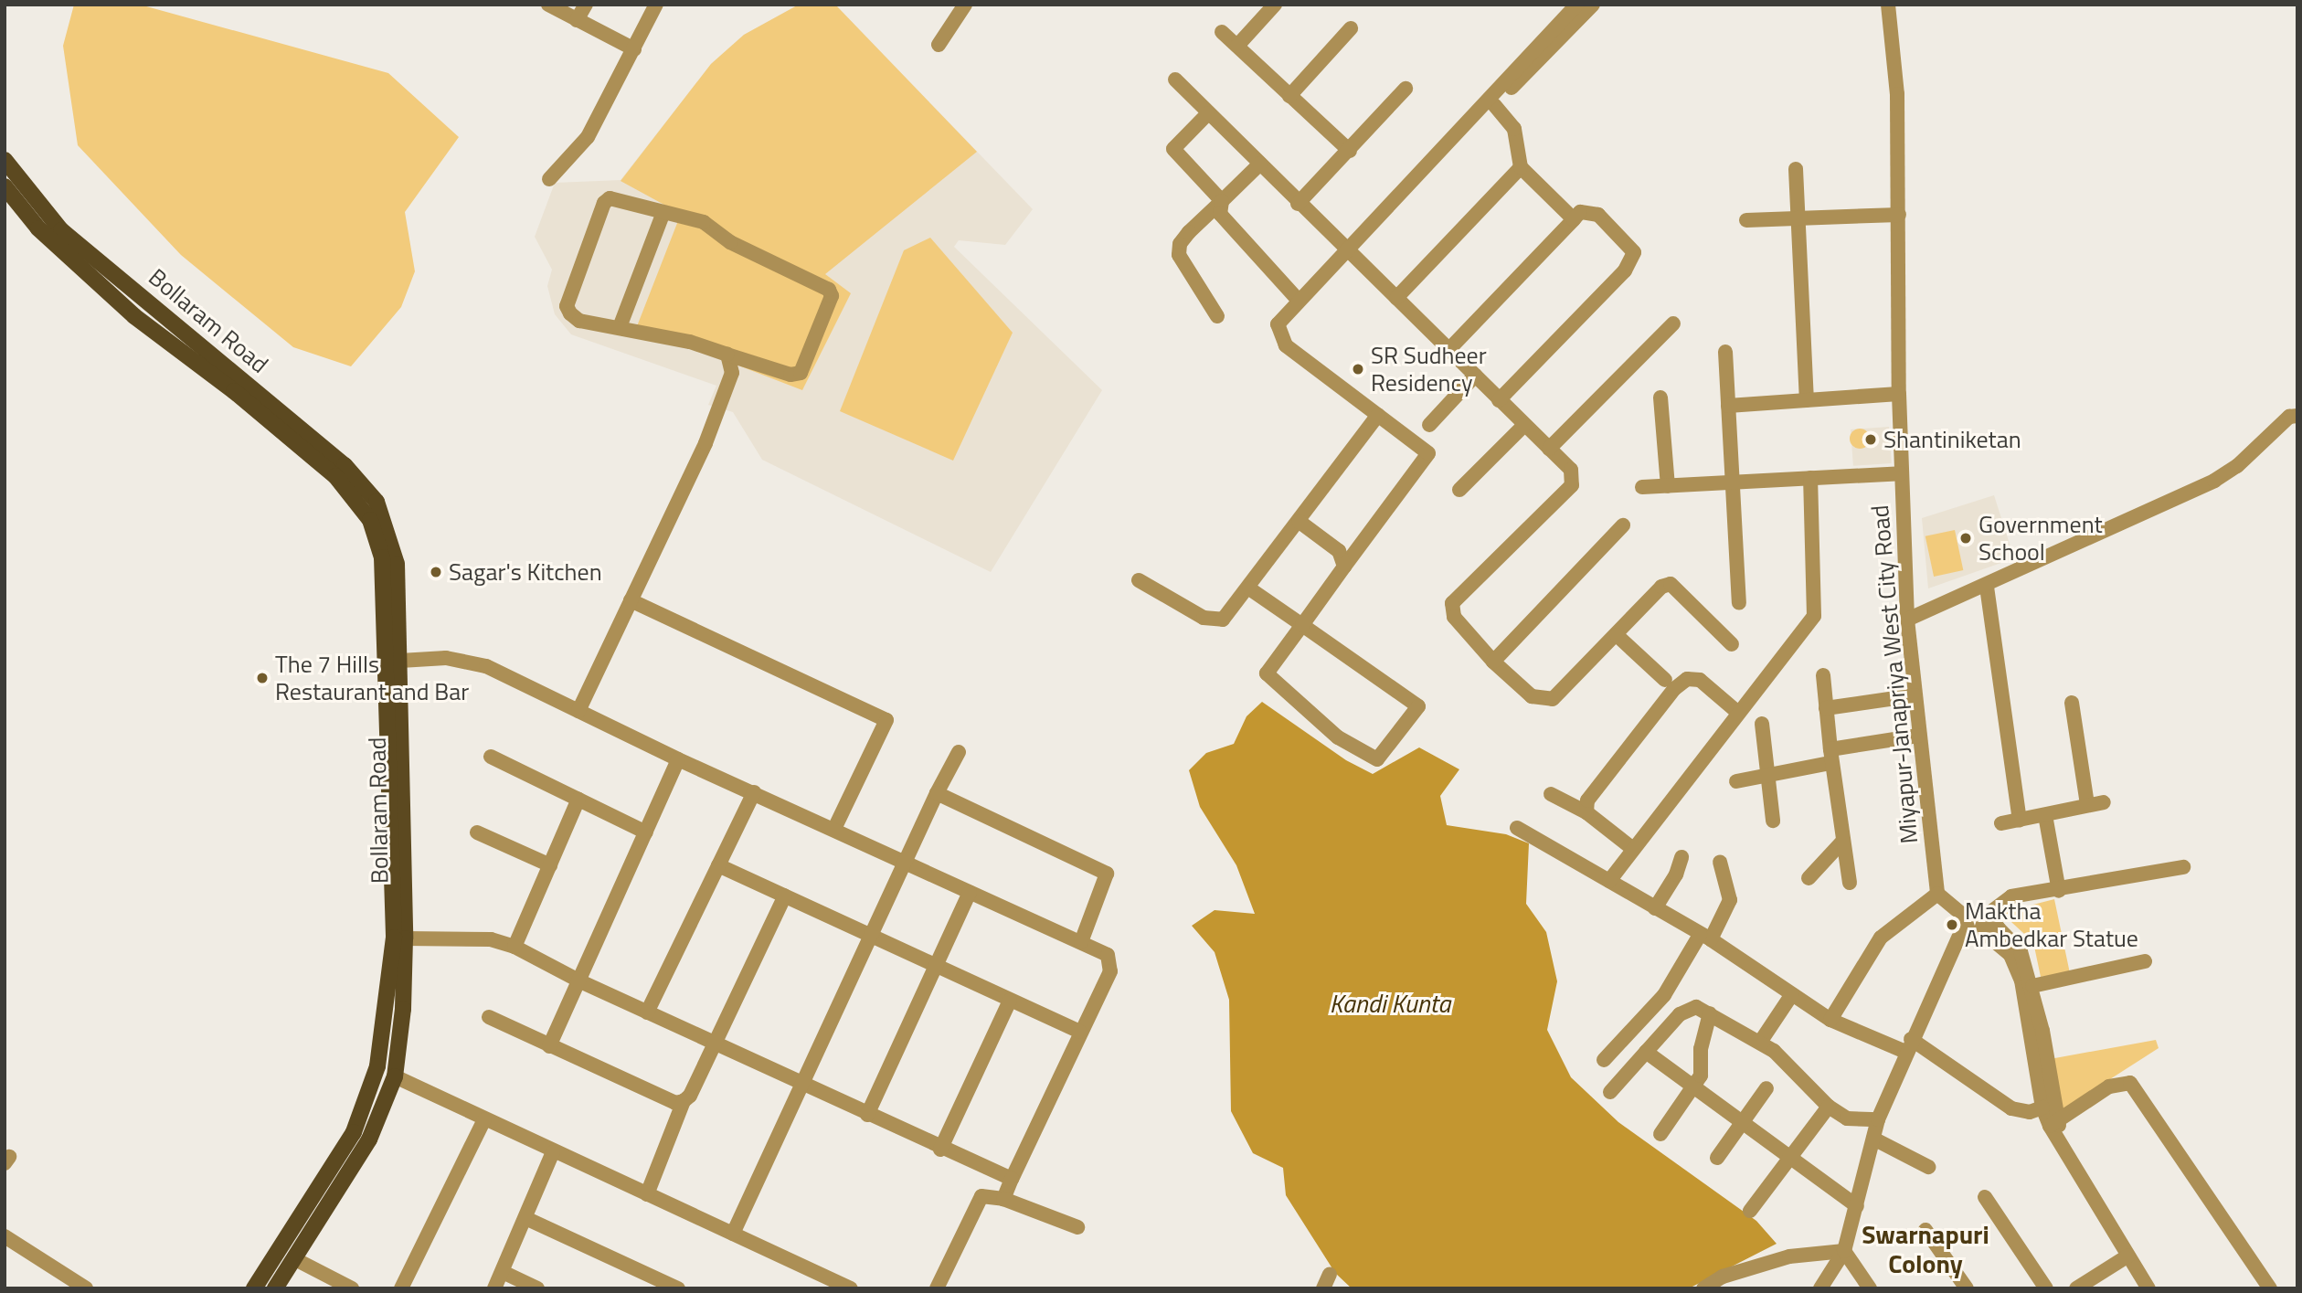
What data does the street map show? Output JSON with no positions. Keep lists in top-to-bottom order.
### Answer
{
  "streets": {
    "main road": ["Bollaram Road"],
    "street": ["Miyapur-Janapriya West City Road"]
  },
  "districts": ["Swarnapuri Colony"],
  "water": ["Kandi Kunta"],
  "places": [
    "SR Sudheer Residency",
    "Shantiniketan",
    "Government School",
    "Sagar's Kitchen",
    "The 7 Hills Restaurant and Bar",
    "Maktha Ambedkar Statue"
  ]
}
